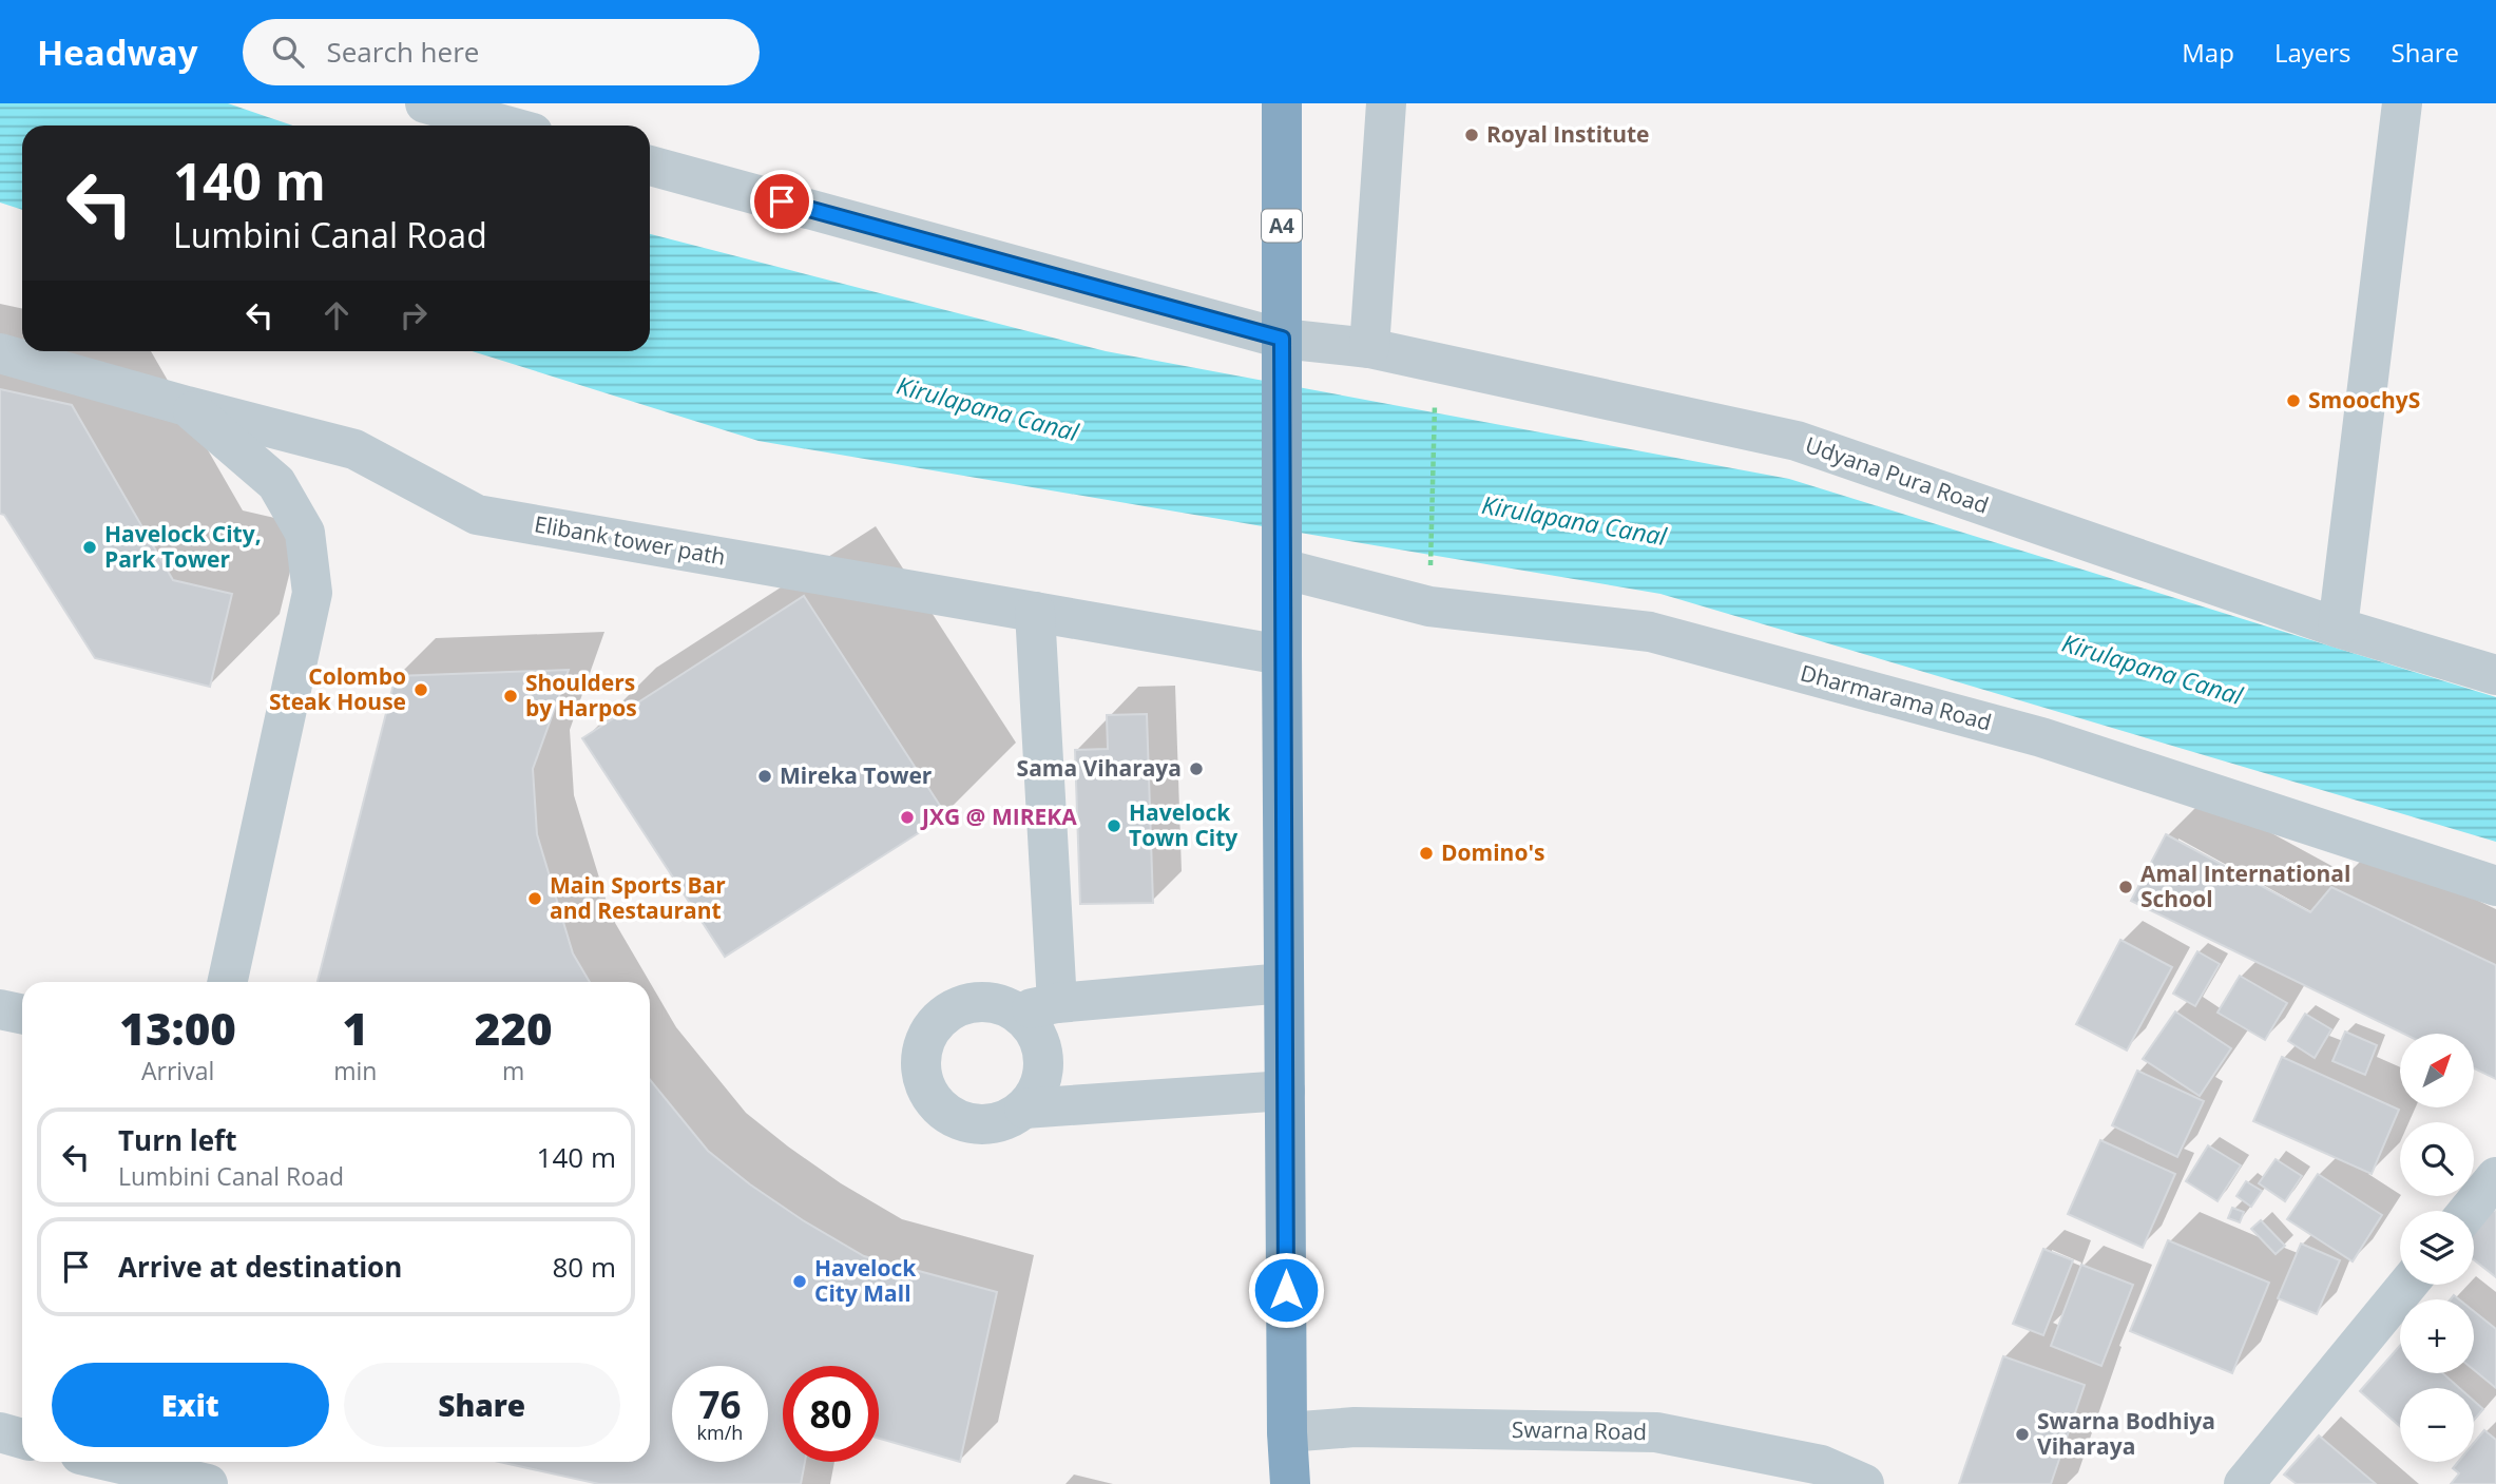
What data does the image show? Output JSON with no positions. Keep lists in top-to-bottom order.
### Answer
{
  "streets": {
    "highway": ["A4"],
    "street": [
      "Udyana Pura Road",
      "Elibank tower path",
      "Dharmarama Road",
      "Swarna Road"
    ]
  },
  "crossings": [
    ["A4", "Udyana Pura Road"],
    ["A4", "Elibank tower path"],
    ["A4", "Dharmarama Road"],
    ["A4", "Swarna Road"]
  ],
  "water": ["Kirulapana Canal"],
  "places": [
    "Royal Institute",
    "SmoochyS",
    "Havelock City, Park Tower",
    "Colombo Steak House",
    "Shoulders by Harpos",
    "Sama Viharaya",
    "Mireka Tower",
    "JXG @ MIREKA",
    "Havelock Town City",
    "Domino's",
    "Amal International School",
    "Main Sports Bar and Restaurant",
    "Havelock City Mall",
    "Swarna Bodhiya Viharaya"
  ],
  "north": "top right",
  "page": {
    "header": "Headway",
    "search": "Search here",
    "nav": ["Map", "Layers", "Share"],
    "turn": ["140 m", "Lumbini Canal Road"],
    "eta": [
      "13:00",
      "Arrival",
      "1",
      "min",
      "220",
      "m"
    ],
    "map_buttons": ["+", "−"],
    "list": [
      {
        "name": "Turn left",
        "note": "Lumbini Canal Road",
        "value": "140 m"
      },
      {
        "name": "Arrive at destination",
        "value": "80 m"
      }
    ],
    "buttons": ["Exit", "Share"],
    "speed": "76 km/h",
    "limit": "80"
  }
}
